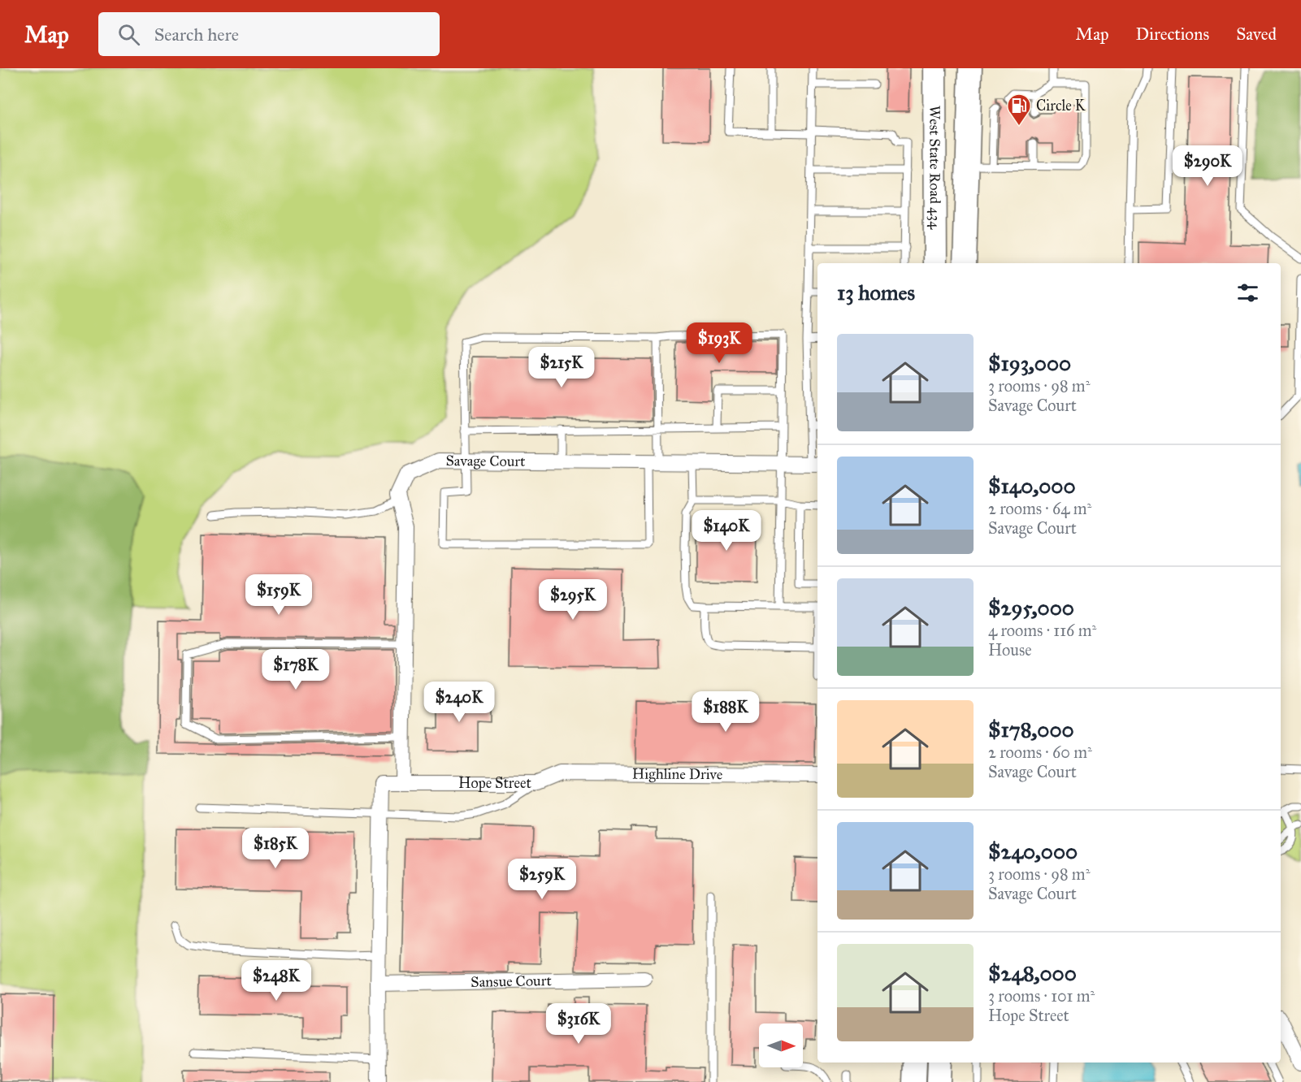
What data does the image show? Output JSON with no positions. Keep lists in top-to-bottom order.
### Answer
{
  "streets": {
    "main road": ["West State Road 434"],
    "street": [
      "Savage Court",
      "Highline Drive",
      "Hope Street",
      "Sansue Court"
    ]
  },
  "crossings": [
    ["Highline Drive", "Hope Street"],
    ["Hope Street", "Sansue Court"]
  ],
  "places": {
    "fuel station": ["Circle K"]
  },
  "north": "right",
  "page": {
    "header": "Map",
    "search": "Search here",
    "nav": ["Map", "Directions", "Saved"],
    "price": [
      "$290K",
      "$193K",
      "$215K",
      "$140K",
      "$159K",
      "$295K",
      "$178K",
      "$240K",
      "$188K",
      "$185K",
      "$259K",
      "$248K",
      "$316K"
    ],
    "heading": "13 homes",
    "list": [
      {
        "name": "$193,000",
        "note": "3 rooms · 98 m² · Savage Court"
      },
      {
        "name": "$140,000",
        "note": "2 rooms · 64 m² · Savage Court"
      },
      {
        "name": "$295,000",
        "note": "4 rooms · 116 m² · House"
      },
      {
        "name": "$178,000",
        "note": "2 rooms · 60 m² · Savage Court"
      },
      {
        "name": "$240,000",
        "note": "3 rooms · 98 m² · Savage Court"
      },
      {
        "name": "$248,000",
        "note": "3 rooms · 101 m² · Hope Street"
      }
    ]
  }
}
